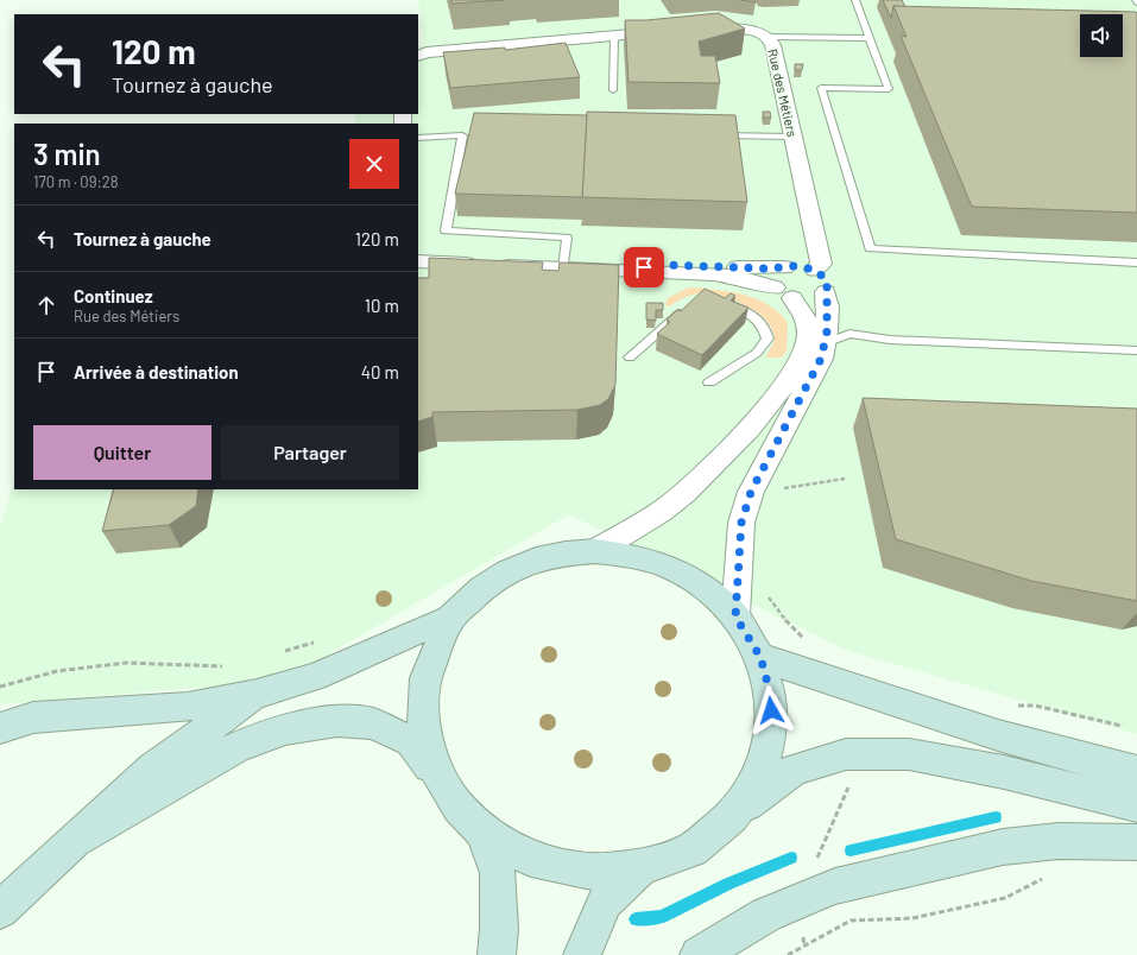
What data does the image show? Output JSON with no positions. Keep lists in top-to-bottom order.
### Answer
{
  "streets": {
    "street": ["Rue des Métiers"]
  },
  "page": {
    "turn": ["120 m", "Tournez à gauche"],
    "heading": ["3 min", "170 m · 09:28"],
    "list": [
      {
        "name": "Tournez à gauche",
        "value": "120 m"
      },
      {
        "name": "Continuez",
        "note": "Rue des Métiers",
        "value": "10 m"
      },
      {
        "name": "Arrivée à destination",
        "value": "40 m"
      }
    ],
    "buttons": ["Quitter", "Partager"]
  }
}
